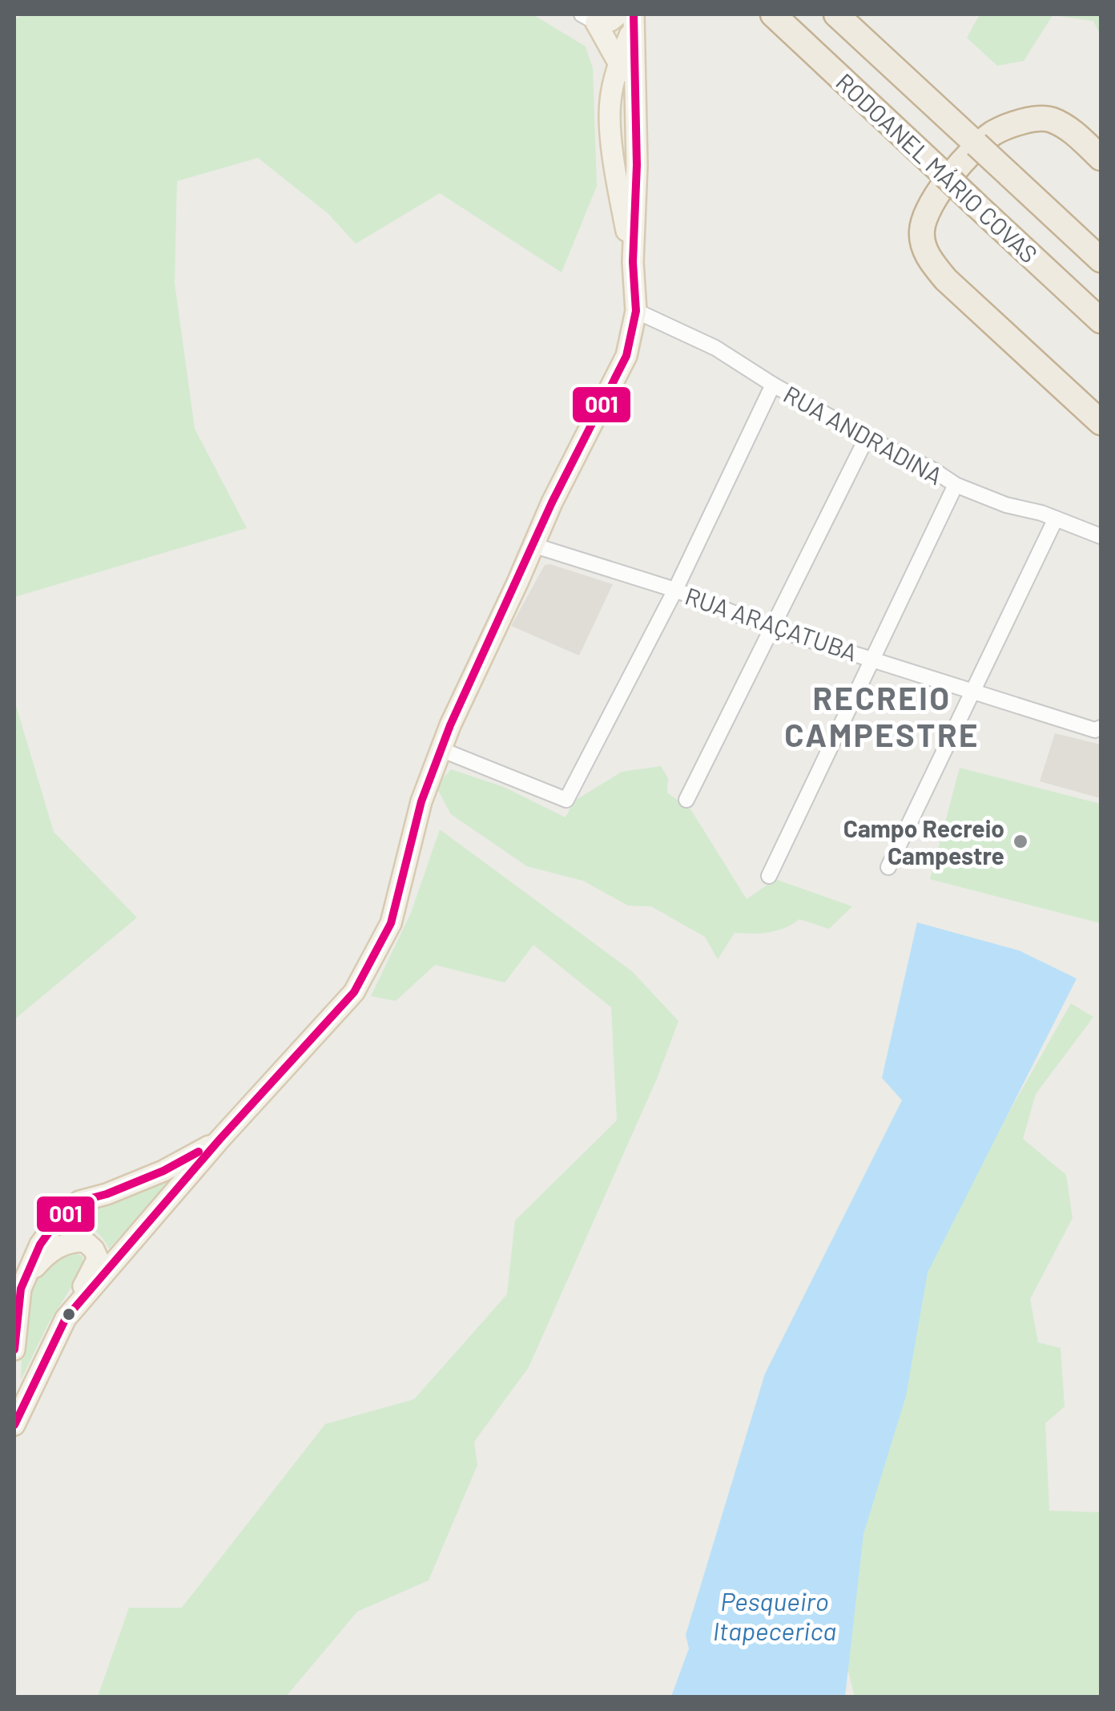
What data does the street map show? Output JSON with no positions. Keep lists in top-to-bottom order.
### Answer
{
  "streets": {
    "highway": ["RODOANEL MÁRIO COVAS"],
    "street": ["RUA ANDRADINA", "RUA ARAÇATUBA"]
  },
  "districts": ["RECREIO CAMPESTRE"],
  "water": ["Pesqueiro Itapecerica"],
  "places": ["Campo Recreio Campestre"],
  "lines": ["transit line 001"]
}
